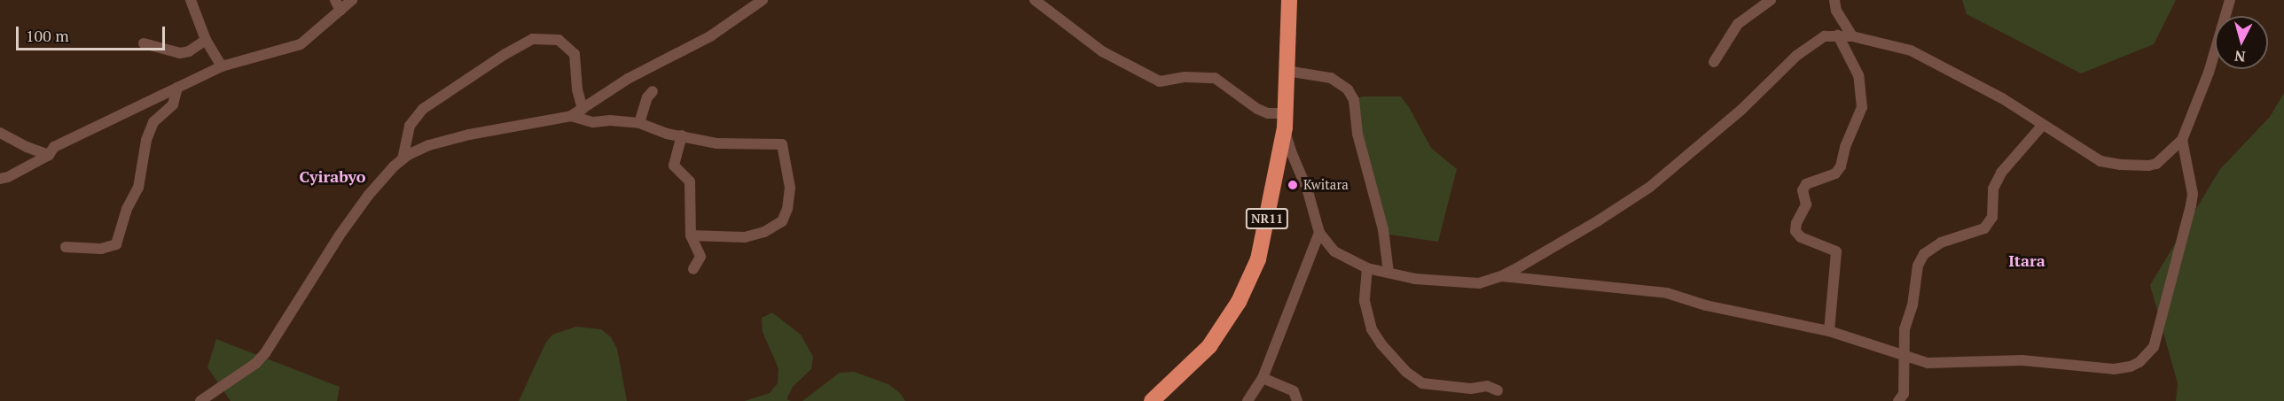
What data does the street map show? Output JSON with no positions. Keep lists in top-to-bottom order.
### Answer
{
  "streets": {
    "highway": ["NR11"]
  },
  "districts": ["Cyirabyo", "Itara"],
  "places": ["Kwitara"],
  "scale_bar": "100 m",
  "north": "bottom"
}
